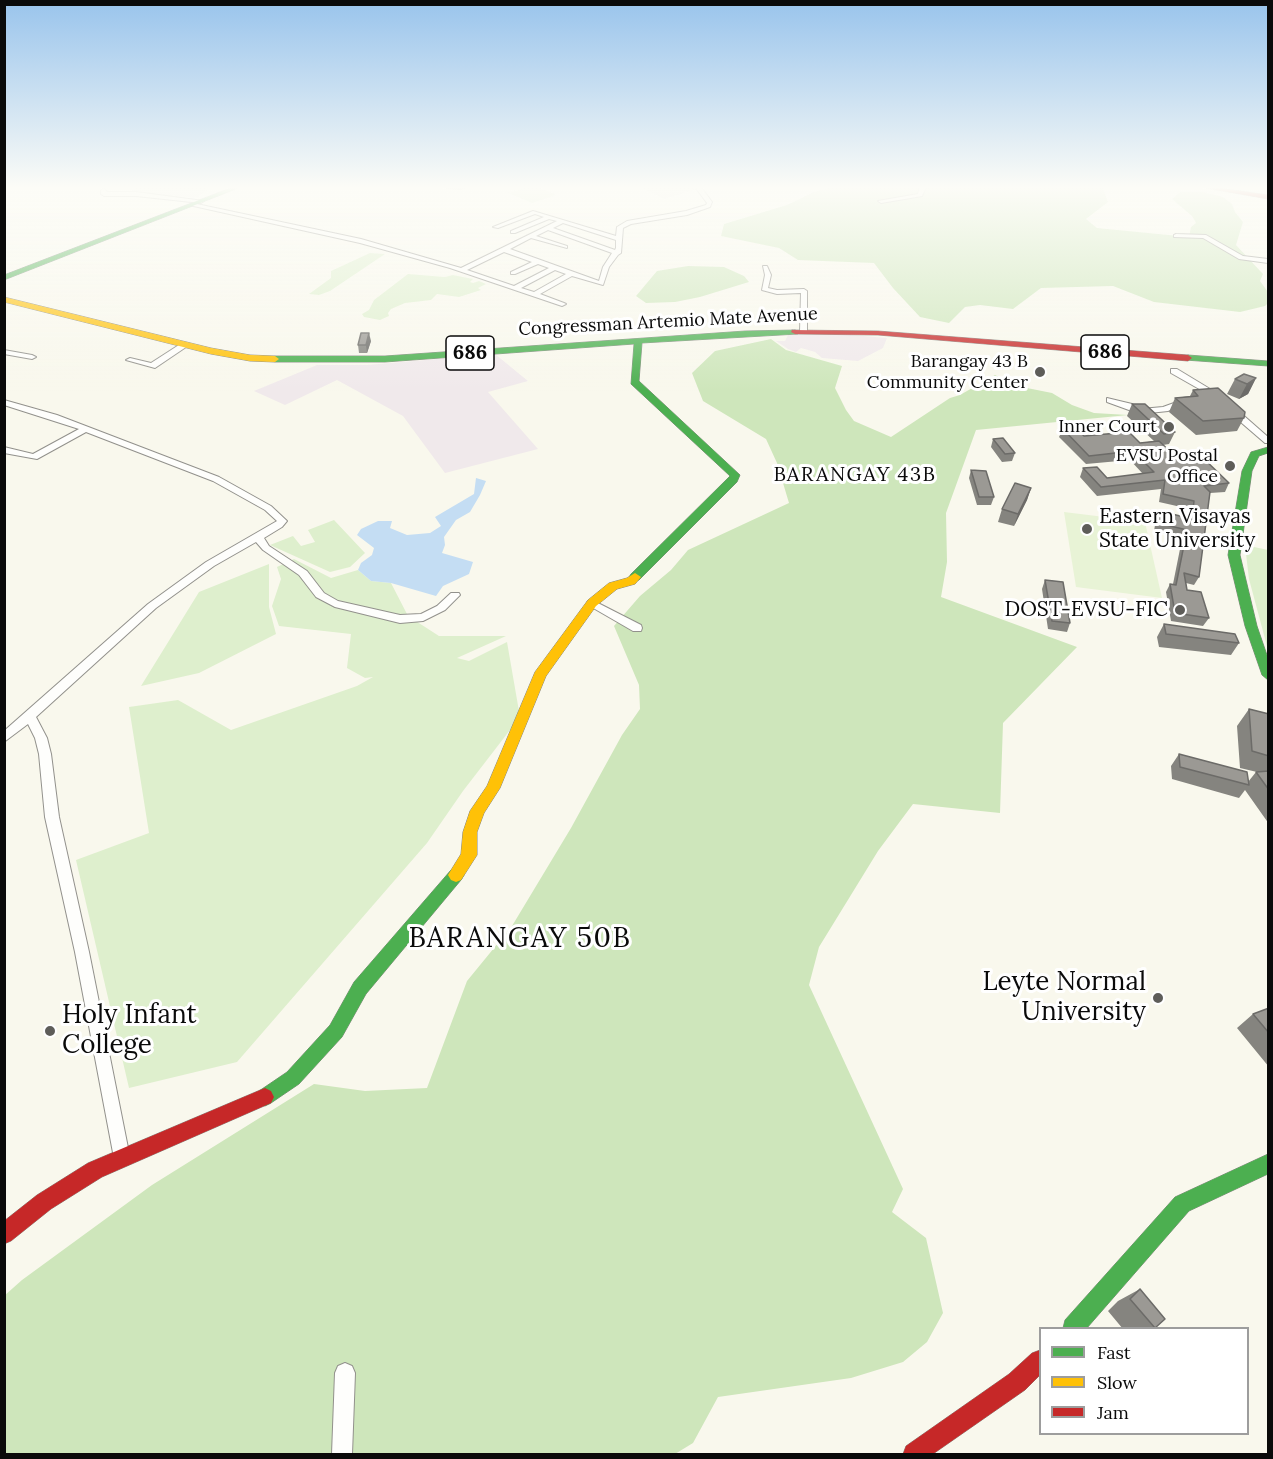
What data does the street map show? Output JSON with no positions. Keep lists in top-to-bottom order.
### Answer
{
  "streets": {
    "main road": ["Congressman Artemio Mate Avenue", "686"]
  },
  "districts": ["BARANGAY 43B", "BARANGAY 50B"],
  "places": [
    "Barangay 43 B Community Center",
    "Inner Court",
    "EVSU Postal Office",
    "Eastern Visayas State University",
    "DOST-EVSU-FIC",
    "Leyte Normal University",
    "Holy Infant College"
  ],
  "legend": ["Fast", "Slow", "Jam"]
}
